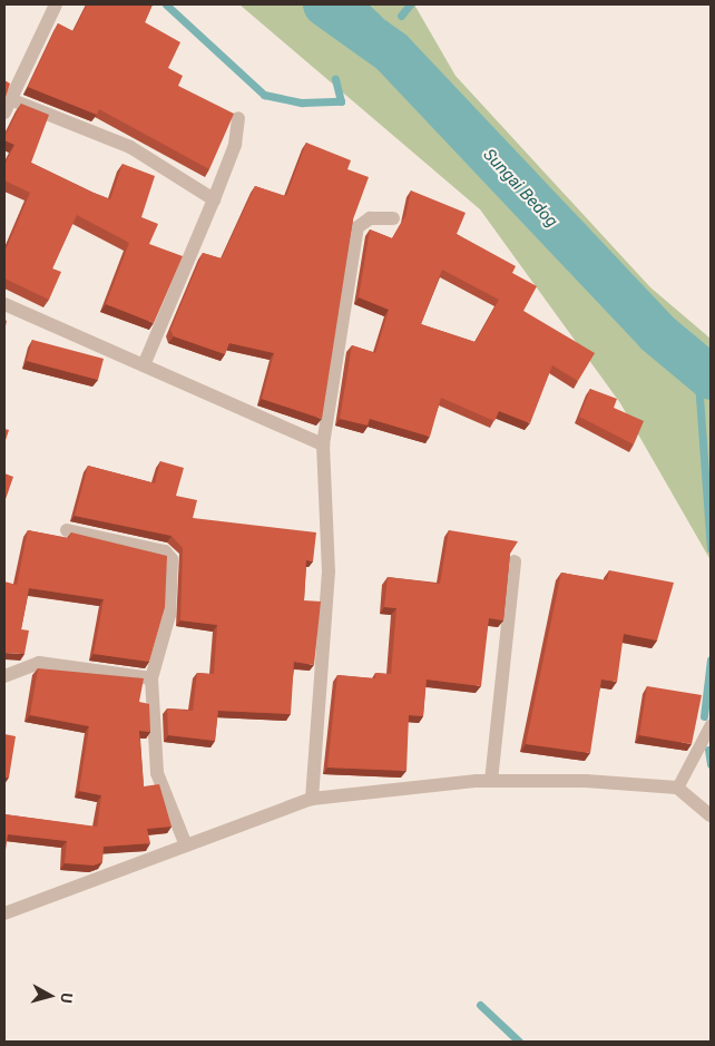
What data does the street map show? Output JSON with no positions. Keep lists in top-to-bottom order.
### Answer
{
  "water": ["Sungai Bedog"],
  "north": "right"
}
